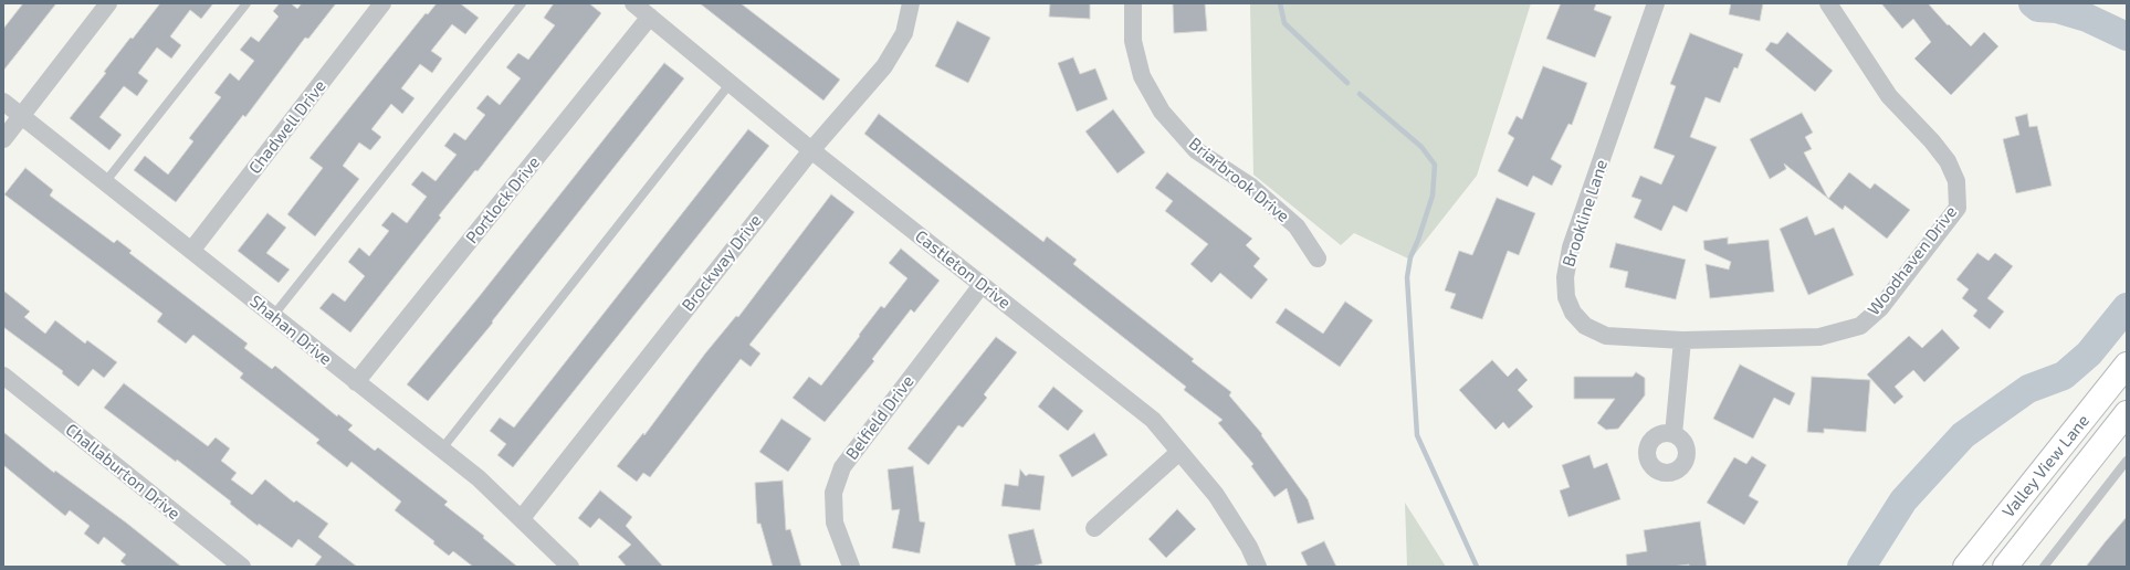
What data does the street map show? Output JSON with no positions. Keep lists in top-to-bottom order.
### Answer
{
  "streets": {
    "main road": ["Valley View Lane"],
    "street": [
      "Chadwell Drive",
      "Briarbrook Drive",
      "Portlock Drive",
      "Brookline Lane",
      "Woodhaven Drive",
      "Brockway Drive",
      "Castleton Drive",
      "Shahan Drive",
      "Belfield Drive",
      "Challaburton Drive"
    ]
  },
  "crossings": [
    ["Chadwell Drive", "Shahan Drive"],
    ["Portlock Drive", "Castleton Drive"],
    ["Portlock Drive", "Shahan Drive"],
    ["Brookline Lane", "Woodhaven Drive"],
    ["Brockway Drive", "Castleton Drive"],
    ["Brockway Drive", "Shahan Drive"],
    ["Castleton Drive", "Belfield Drive"]
  ]
}
